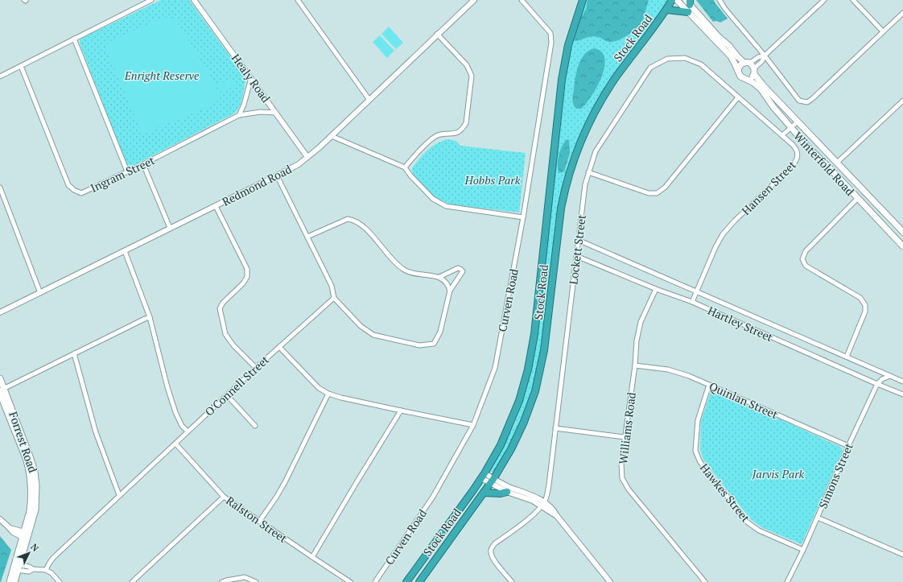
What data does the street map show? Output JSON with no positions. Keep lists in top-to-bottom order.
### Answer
{
  "streets": {
    "highway": ["Stock Road"],
    "main road": ["Winterfold Road", "Forrest Road"],
    "street": [
      "Healy Road",
      "Ingram Street",
      "Redmond Road",
      "Hansen Street",
      "Lockett Street",
      "Curven Road",
      "Hartley Street",
      "O'Connell Street",
      "Quinlan Street",
      "Williams Road",
      "Simons Street",
      "Hawkes Street",
      "Ralston Street"
    ]
  },
  "crossings": [
    ["Healy Road", "Ingram Street"],
    ["Healy Road", "Redmond Road"],
    ["Hansen Street", "Lockett Street"],
    ["Hansen Street", "Hartley Street"],
    ["Lockett Street", "Hartley Street"],
    ["Hartley Street", "Williams Road"],
    ["Hartley Street", "Simons Street"],
    ["O'Connell Street", "Ralston Street"],
    ["Quinlan Street", "Williams Road"],
    ["Quinlan Street", "Simons Street"],
    ["Quinlan Street", "Hawkes Street"],
    ["Simons Street", "Hawkes Street"]
  ],
  "parks": ["Enright Reserve", "Hobbs Park", "Jarvis Park"],
  "north": "top right"
}
